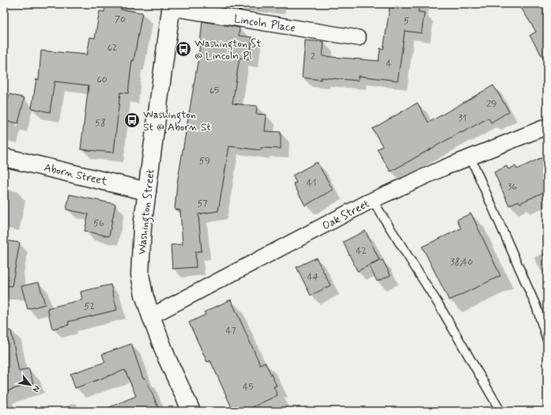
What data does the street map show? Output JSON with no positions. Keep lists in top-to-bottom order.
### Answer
{
  "streets": {
    "main road": ["Aborn Street", "Washington Street"],
    "street": ["Lincoln Place", "Oak Street"]
  },
  "crossings": [
    ["Lincoln Place", "Washington Street"],
    ["Aborn Street", "Washington Street"],
    ["Washington Street", "Oak Street"]
  ],
  "places": {
    "bus stop": ["Washington St @ Lincoln Pl", "Washington St @ Aborn St"]
  },
  "house_numbers": [
    "70",
    "5",
    "62",
    "2",
    "4",
    "60",
    "65",
    "29",
    "31",
    "58",
    "59",
    "41",
    "36",
    "57",
    "56",
    "42",
    "38;40",
    "44",
    "52",
    "47",
    "45"
  ],
  "north": "bottom right"
}
